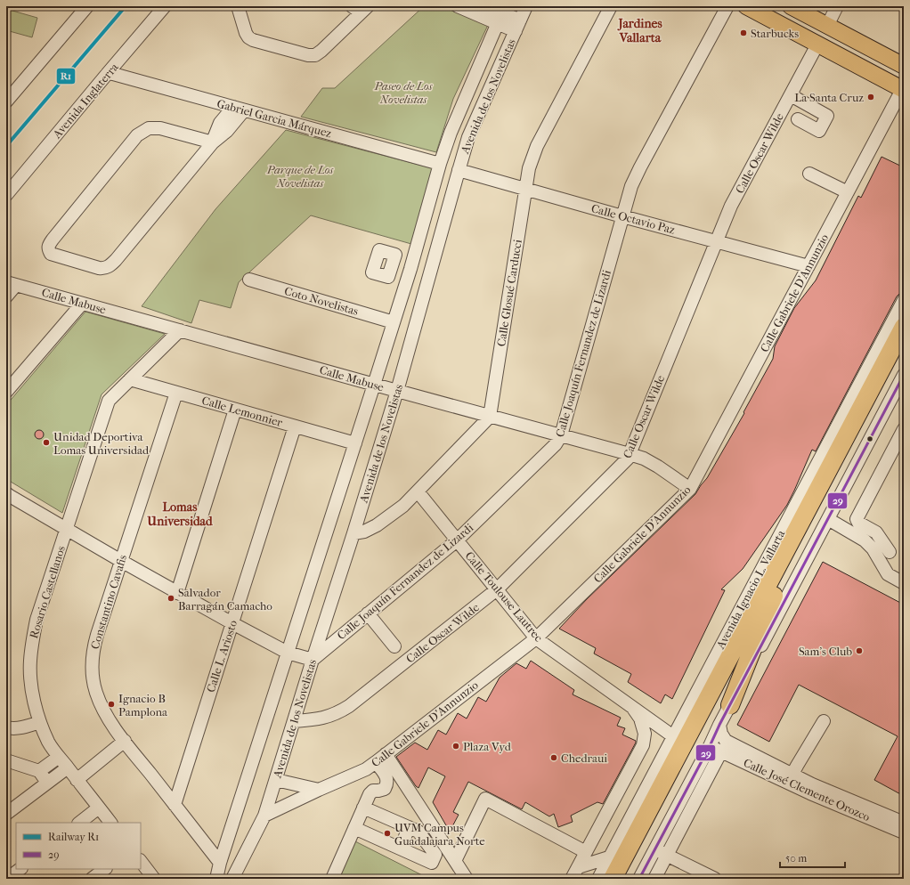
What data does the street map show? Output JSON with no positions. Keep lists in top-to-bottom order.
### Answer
{
  "streets": {
    "highway": ["Avenida Ignacio L. Vallarta"],
    "street": [
      "Avenida de los Novelistas",
      "Avenida Inglaterra",
      "Gabriel Garcia Márquez",
      "Calle Oscar Wilde",
      "Calle Octavio Paz",
      "Calle Glosué Carducci",
      "Calle Gabriele D'Annunzio",
      "Calle Mabuse",
      "Coto Novelistas",
      "Calle Joaquín Fernandez de Lizardi",
      "Calle Lemonnier",
      "Rosario Castellanos",
      "Calle Toulouse Lautrec",
      "Constantino Cavafis",
      "Calle L. Ariosto",
      "Calle José Clemente Orozco"
    ]
  },
  "crossings": [
    ["Avenida de los Novelistas", "Gabriel Garcia Márquez"],
    ["Avenida de los Novelistas", "Calle Oscar Wilde"],
    ["Avenida de los Novelistas", "Calle Octavio Paz"],
    ["Avenida de los Novelistas", "Calle Gabriele D'Annunzio"],
    ["Avenida de los Novelistas", "Calle Mabuse"],
    ["Avenida de los Novelistas", "Coto Novelistas"],
    ["Avenida de los Novelistas", "Calle Joaquín Fernandez de Lizardi"],
    ["Avenida de los Novelistas", "Calle Lemonnier"],
    ["Avenida de los Novelistas", "Constantino Cavafis"],
    ["Avenida Inglaterra", "Gabriel Garcia Márquez"],
    ["Calle Oscar Wilde", "Calle Octavio Paz"],
    ["Calle Oscar Wilde", "Calle Mabuse"],
    ["Calle Oscar Wilde", "Calle Toulouse Lautrec"],
    ["Calle Octavio Paz", "Calle Glosué Carducci"],
    ["Calle Octavio Paz", "Calle Gabriele D'Annunzio"],
    ["Calle Octavio Paz", "Calle Joaquín Fernandez de Lizardi"],
    ["Calle Glosué Carducci", "Calle Mabuse"],
    ["Calle Gabriele D'Annunzio", "Calle Mabuse"],
    ["Calle Gabriele D'Annunzio", "Calle Toulouse Lautrec"],
    ["Calle Mabuse", "Calle Joaquín Fernandez de Lizardi"],
    ["Calle Mabuse", "Rosario Castellanos"],
    ["Calle Joaquín Fernandez de Lizardi", "Calle Toulouse Lautrec"],
    ["Calle Lemonnier", "Rosario Castellanos"],
    ["Calle Lemonnier", "Constantino Cavafis"],
    ["Calle Lemonnier", "Calle L. Ariosto"],
    ["Avenida Ignacio L. Vallarta", "Calle Toulouse Lautrec"],
    ["Constantino Cavafis", "Calle L. Ariosto"]
  ],
  "districts": ["Jardines Vallarta", "Lomas Universidad"],
  "parks": ["Paseo de Los Novelistas", "Parque de Los Novelistas"],
  "places": [
    "Starbucks",
    "La Santa Cruz",
    "Unidad Deportiva Lomas Universidad",
    "Salvador Barragán Camacho",
    "Sam's Club",
    "Ignacio B Pamplona",
    "Plaza Vyd",
    "Chedraui",
    "UVM Campus Guadalajara Norte"
  ],
  "lines": ["rail line R1", "transit line 29"],
  "legend": ["Railway R1", "29"],
  "scale_bar": "50 m"
}
